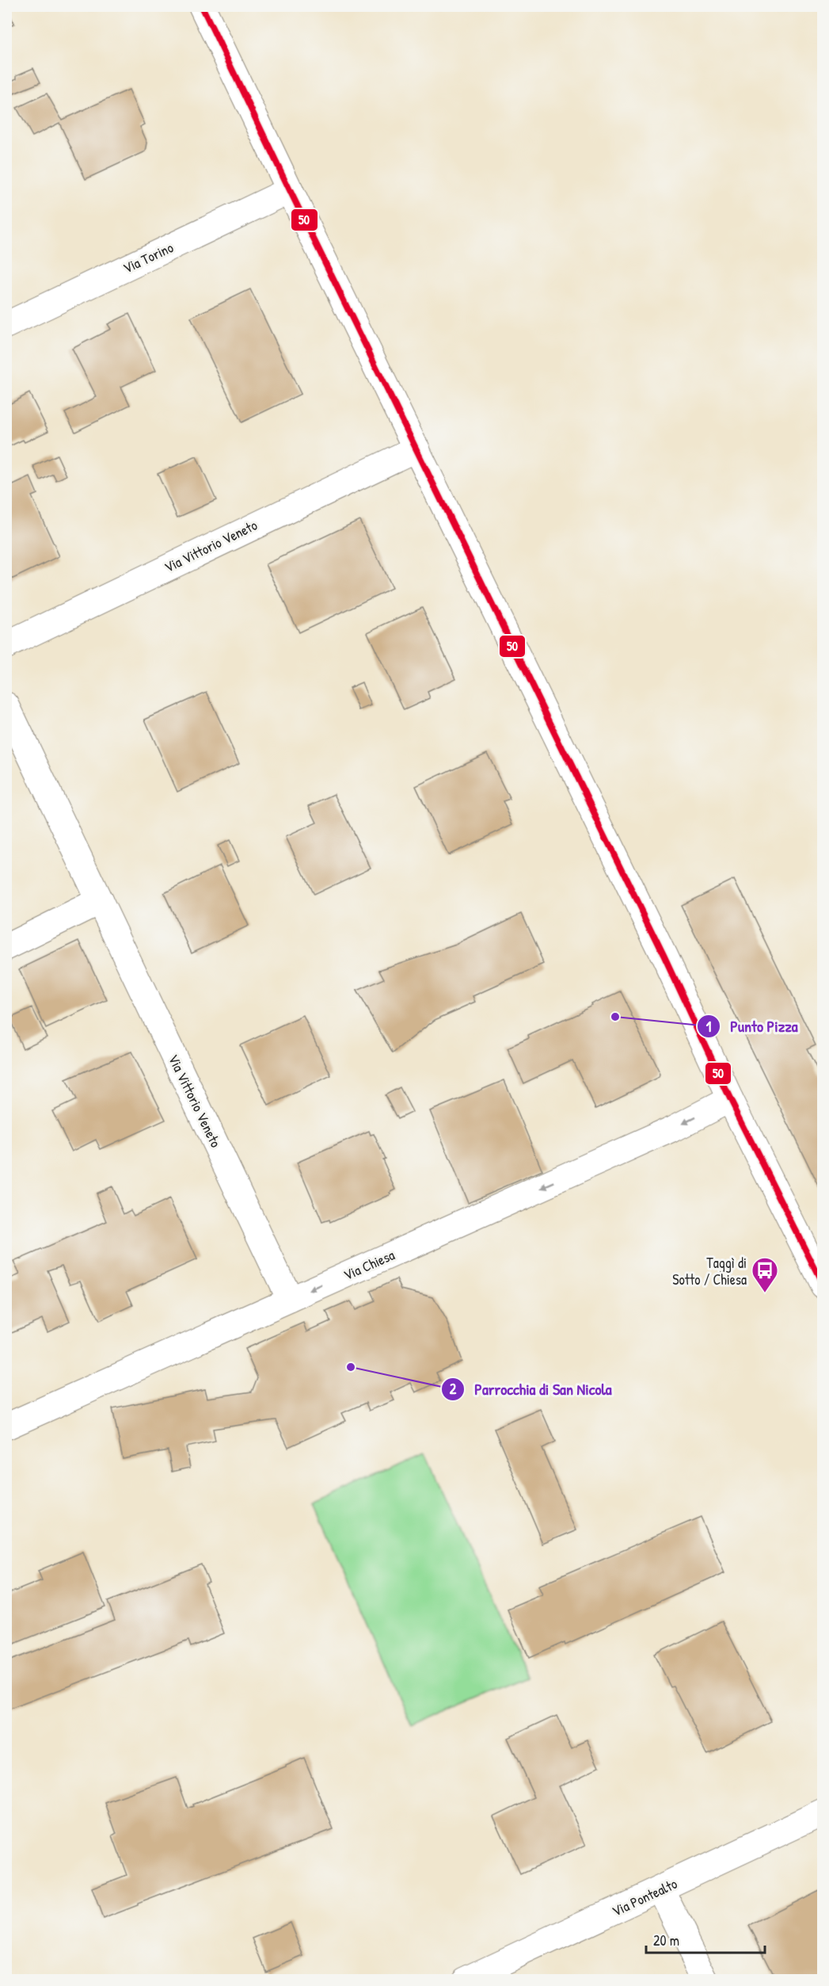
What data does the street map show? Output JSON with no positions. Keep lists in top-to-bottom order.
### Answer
{
  "streets": {
    "street": [
      "Via Torino",
      "Via Vittorio Veneto",
      "Via Chiesa",
      "Via Pontealto"
    ]
  },
  "crossings": [
    ["Via Vittorio Veneto", "Via Chiesa"]
  ],
  "one_way": ["Via Chiesa"],
  "places": {
    "other": ["Punto Pizza", "Parrocchia di San Nicola"],
    "bus stop": ["Taggì di Sotto / Chiesa"]
  },
  "lines": ["transit line 50"],
  "scale_bar": "20 m"
}
